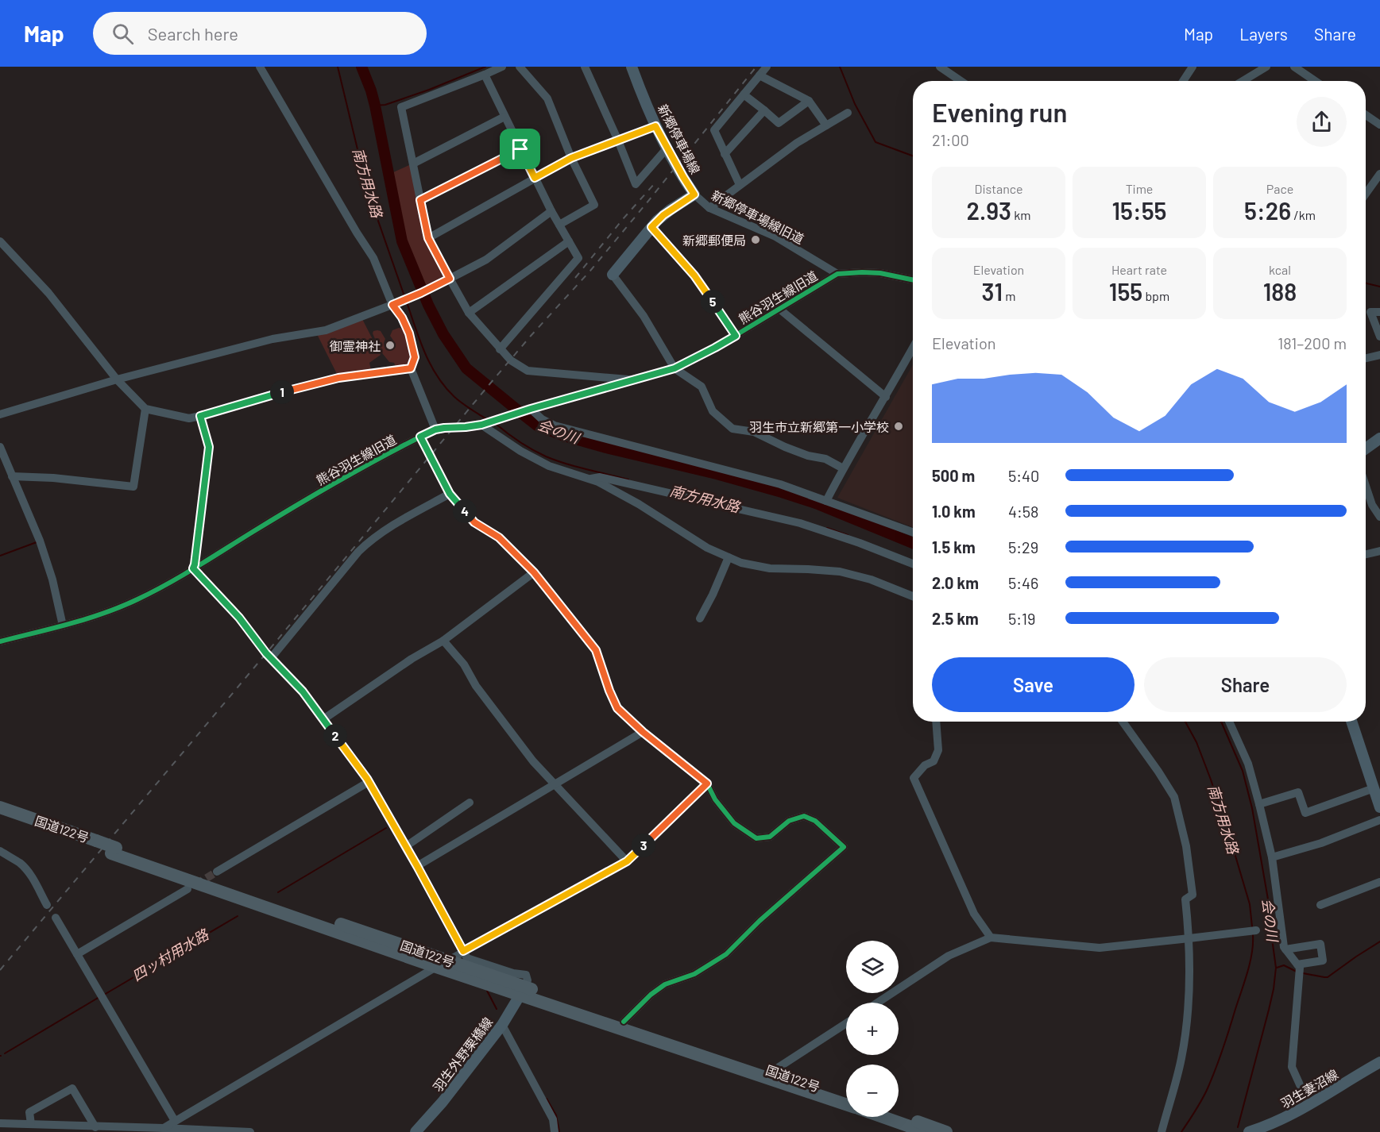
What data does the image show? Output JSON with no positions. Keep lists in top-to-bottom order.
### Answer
{
  "streets": {
    "highway": ["国道122号"],
    "main road": ["新郷停車場線", "羽生外野栗橋線", "羽生妻沼線"],
    "street": ["新郷停車場線旧道", "熊谷羽生線旧道"]
  },
  "crossings": [
    ["新郷停車場線", "新郷停車場線旧道"],
    ["新郷停車場線旧道", "熊谷羽生線旧道"],
    ["国道122号", "羽生外野栗橋線"]
  ],
  "water": ["南方用水路", "会の川", "四ッ村用水路"],
  "places": ["新郷郵便局", "御霊神社", "羽生市立新郷第一小学校"],
  "page": {
    "header": "Map",
    "search": "Search here",
    "nav": ["Map", "Layers", "Share"],
    "heading": ["Evening run", "21:00"],
    "stats": [
      ["Distance", "2.93 km"],
      ["Time", "15:55"],
      ["Pace", "5:26 /km"],
      ["Elevation", "31 m"],
      ["Heart rate", "155 bpm"],
      ["kcal", "188"]
    ],
    "pins": [
      "5",
      "1",
      "4",
      "2",
      "3"
    ],
    "chart": ["Elevation", "181–200 m"],
    "list": [
      {
        "name": "500 m",
        "note": "5:40"
      },
      {
        "name": "1.0 km",
        "note": "4:58"
      },
      {
        "name": "1.5 km",
        "note": "5:29"
      },
      {
        "name": "2.0 km",
        "note": "5:46"
      },
      {
        "name": "2.5 km",
        "note": "5:19"
      }
    ],
    "buttons": ["Save", "Share"],
    "map_buttons": ["+", "−"]
  }
}
